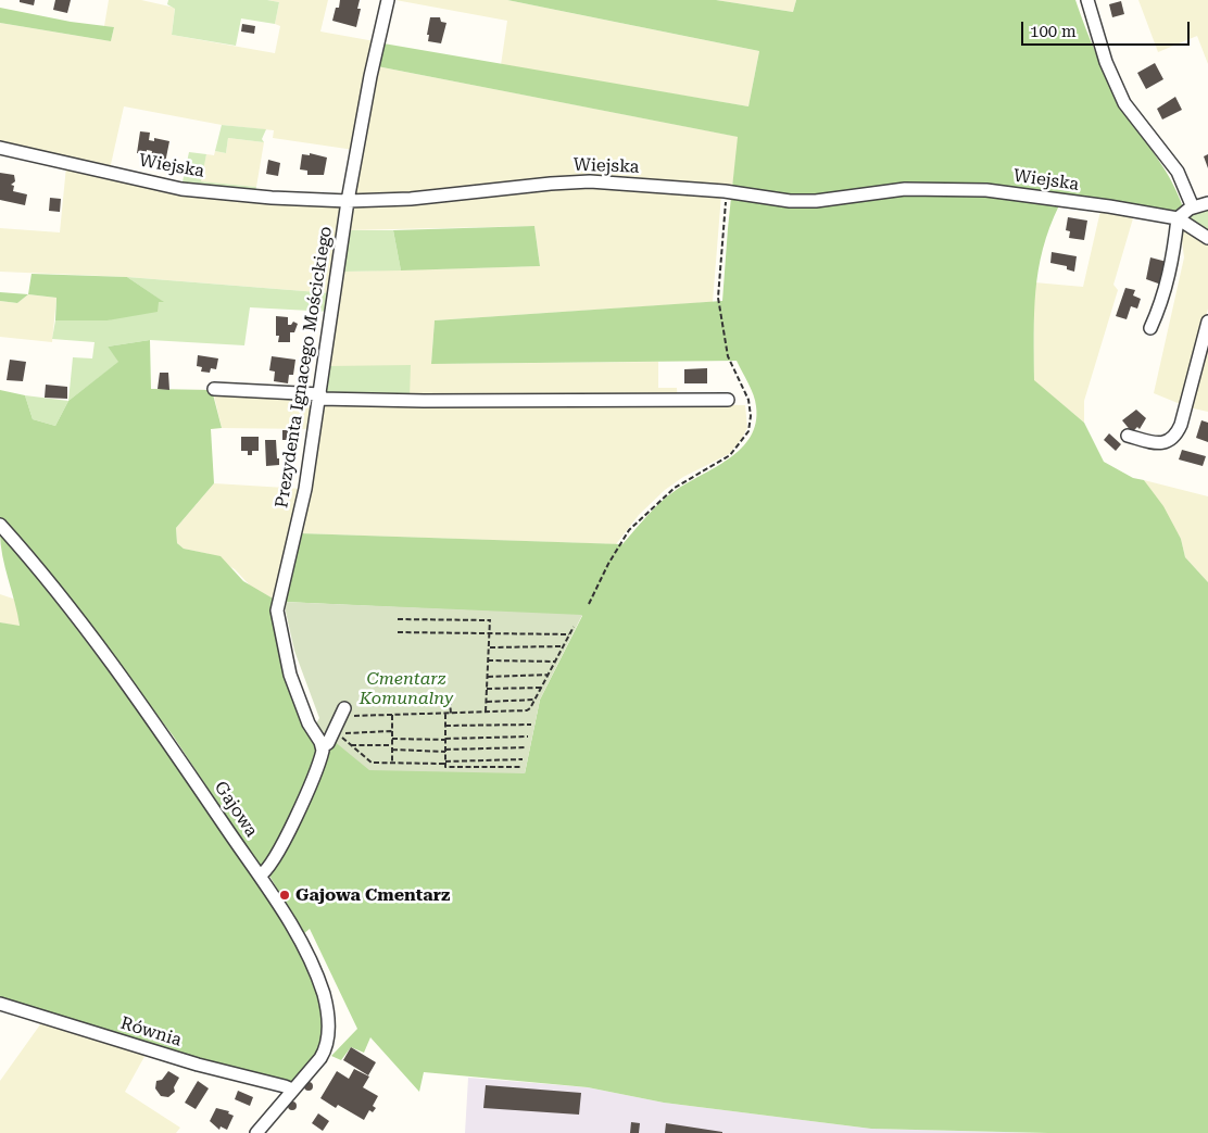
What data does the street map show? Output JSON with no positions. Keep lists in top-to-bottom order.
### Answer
{
  "streets": {
    "street": [
      "Wiejska",
      "Prezydenta Ignacego Mościckiego",
      "Gajowa",
      "Równia"
    ]
  },
  "crossings": [
    ["Wiejska", "Prezydenta Ignacego Mościckiego"],
    ["Gajowa", "Równia"]
  ],
  "parks": ["Cmentarz Komunalny"],
  "places": ["Gajowa Cmentarz"],
  "scale_bar": "100 m"
}
